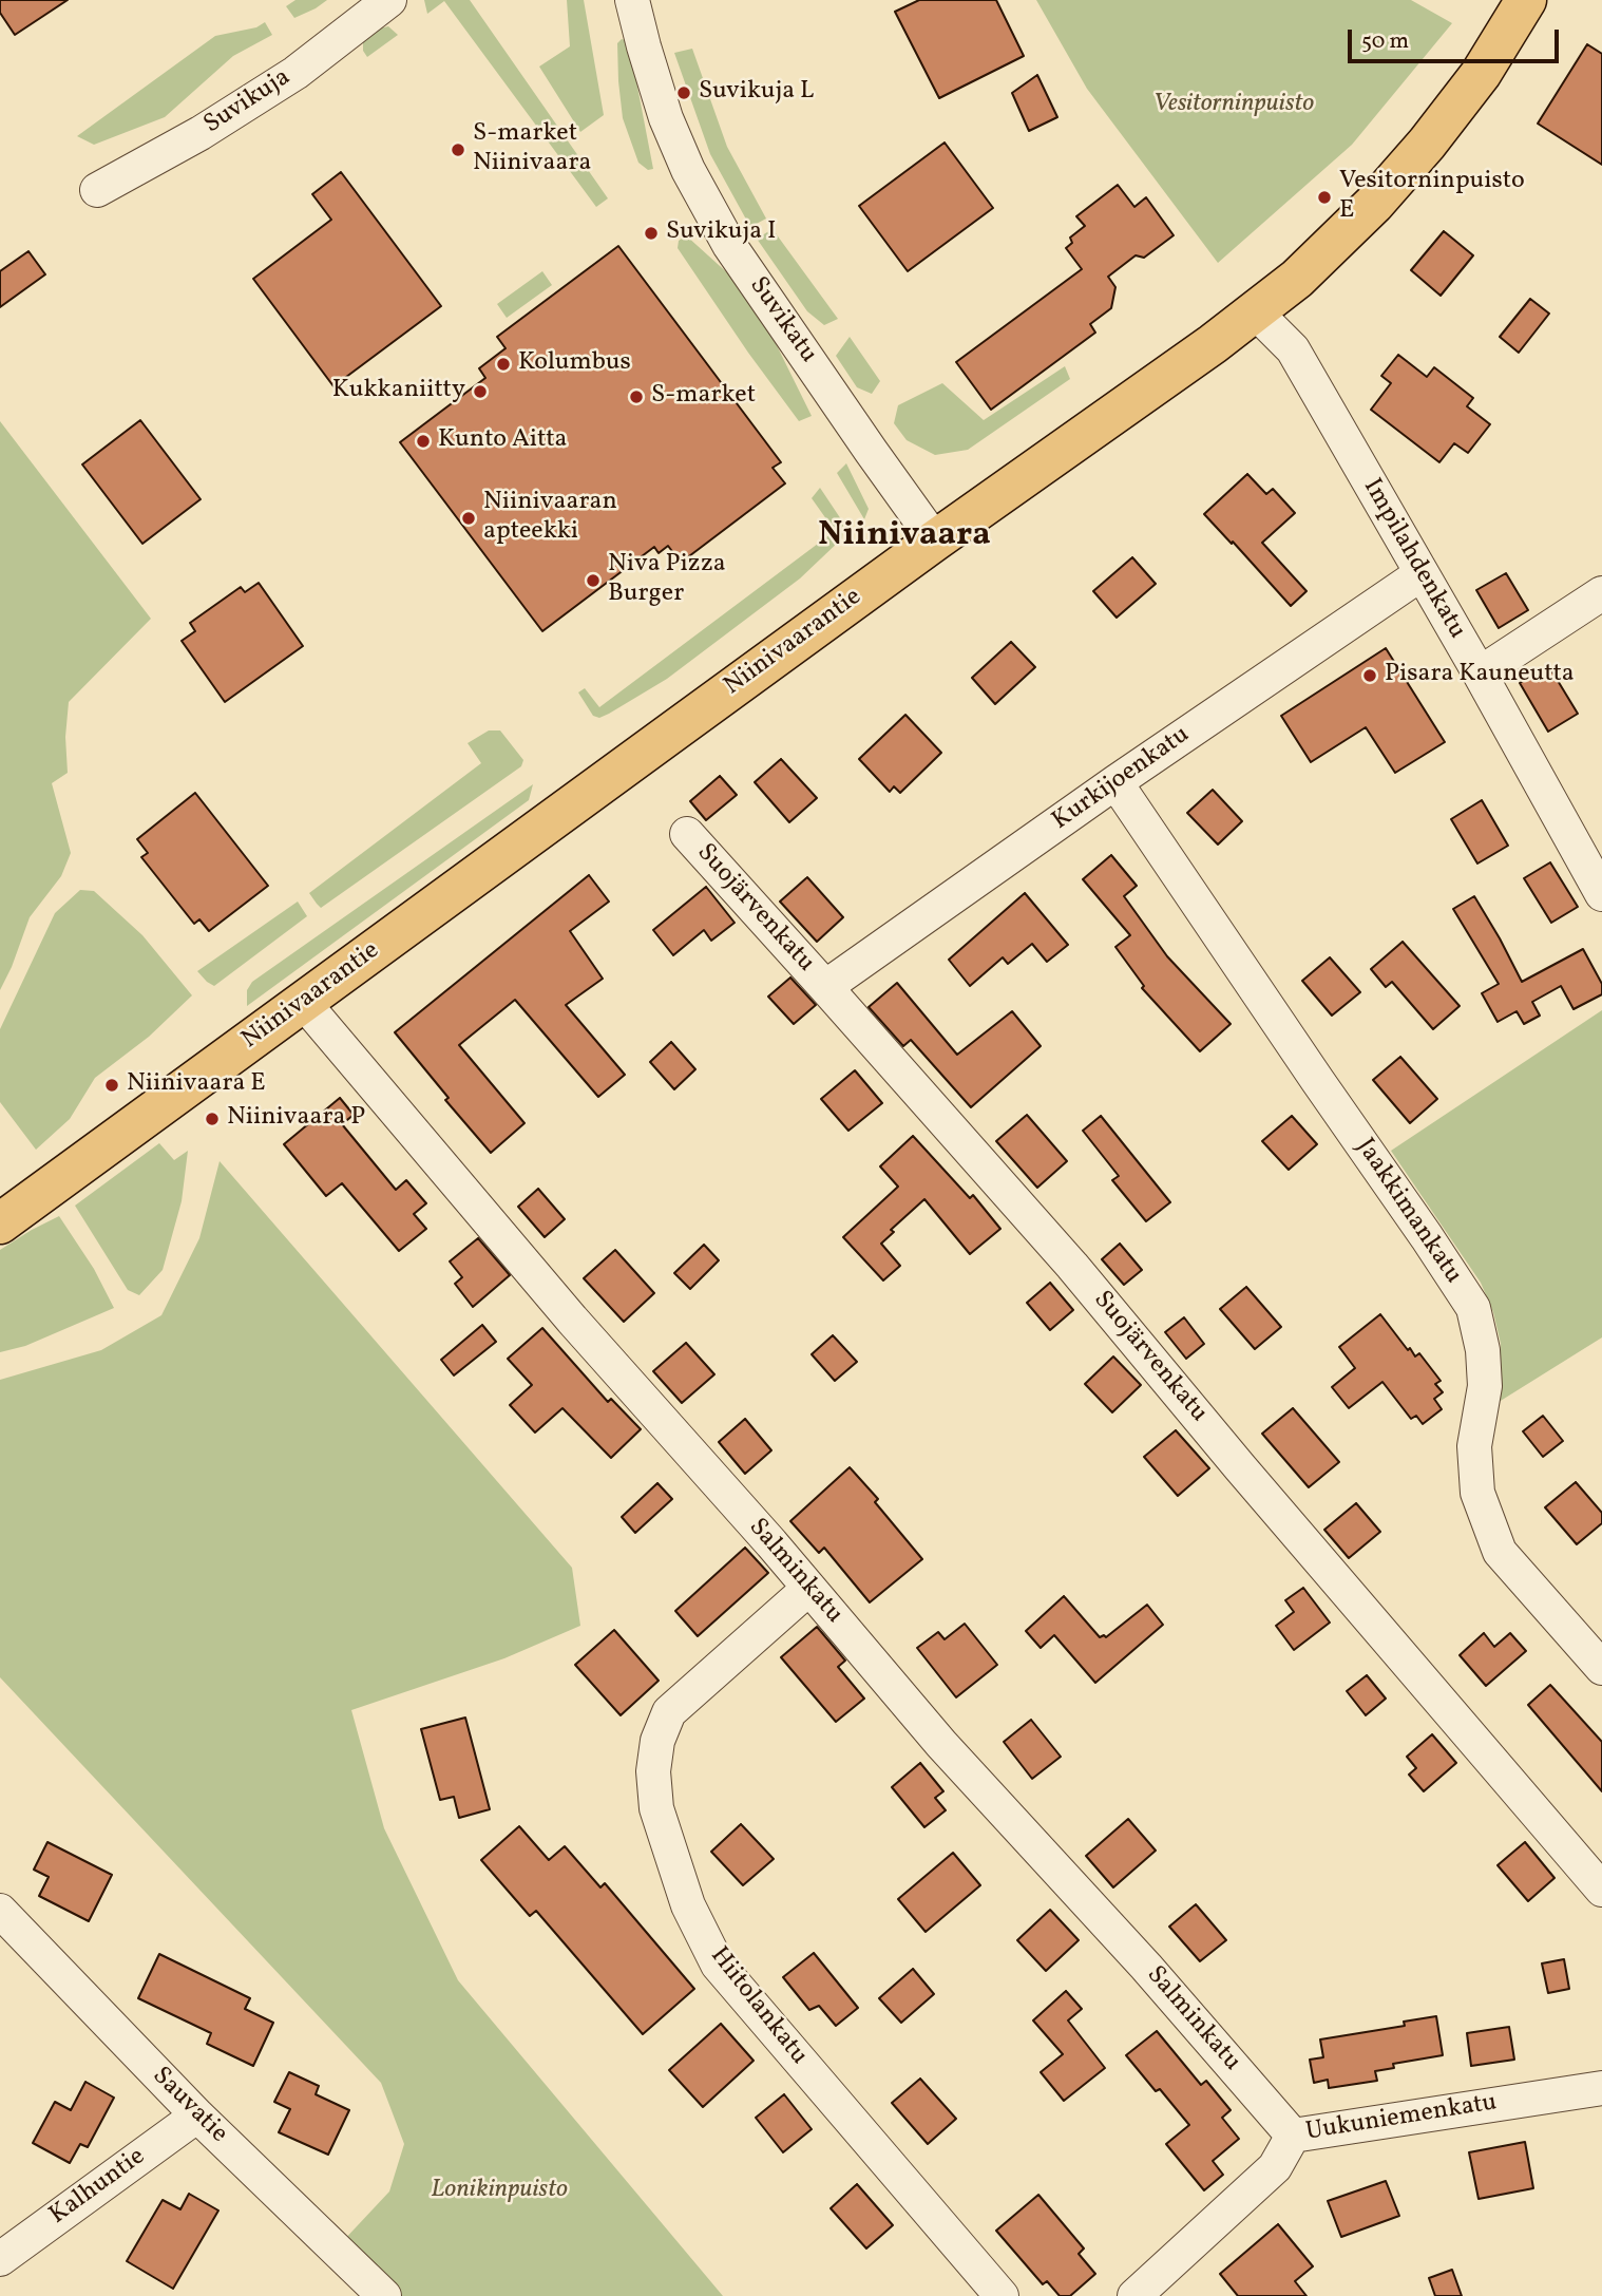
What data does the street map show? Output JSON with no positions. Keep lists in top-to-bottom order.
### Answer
{
  "streets": {
    "main road": ["Niinivaarantie"],
    "street": [
      "Suvikuja",
      "Suvikatu",
      "Impilahdenkatu",
      "Kurkijoenkatu",
      "Suojärvenkatu",
      "Jaakkimankatu",
      "Salminkatu",
      "Hiitolankatu",
      "Sauvatie",
      "Uukuniemenkatu",
      "Kalhuntie"
    ]
  },
  "crossings": [
    ["Suvikatu", "Niinivaarantie"],
    ["Impilahdenkatu", "Niinivaarantie"],
    ["Impilahdenkatu", "Kurkijoenkatu"],
    ["Niinivaarantie", "Salminkatu"],
    ["Kurkijoenkatu", "Suojärvenkatu"],
    ["Kurkijoenkatu", "Jaakkimankatu"],
    ["Salminkatu", "Hiitolankatu"],
    ["Salminkatu", "Uukuniemenkatu"],
    ["Sauvatie", "Kalhuntie"]
  ],
  "districts": ["Niinivaara"],
  "parks": ["Vesitorninpuisto", "Lonikinpuisto"],
  "places": [
    "Suvikuja L",
    "S-market Niinivaara",
    "Vesitorninpuisto E",
    "Suvikuja I",
    "Kolumbus",
    "Kukkaniitty",
    "S-market",
    "Kunto Aitta",
    "Niinivaaran apteekki",
    "Niva Pizza Burger",
    "Pisara Kauneutta",
    "Niinivaara E",
    "Niinivaara P"
  ],
  "scale_bar": "50 m"
}
